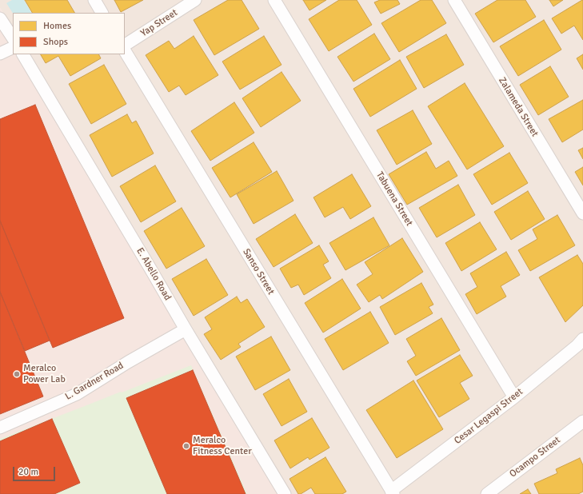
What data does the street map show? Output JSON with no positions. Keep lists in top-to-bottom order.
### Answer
{
  "streets": {
    "street": [
      "Yap Street",
      "Zalameda Street",
      "Tabuena Street",
      "Sanso Street",
      "E. Abello Road",
      "L. Gardner Road",
      "Cesar Legaspi Street",
      "Ocampo Street"
    ]
  },
  "crossings": [
    ["Tabuena Street", "Cesar Legaspi Street"],
    ["Sanso Street", "Cesar Legaspi Street"],
    ["E. Abello Road", "L. Gardner Road"]
  ],
  "places": ["Meralco Power Lab", "Meralco Fitness Center"],
  "legend": ["Homes", "Shops"],
  "scale_bar": "20 m"
}
